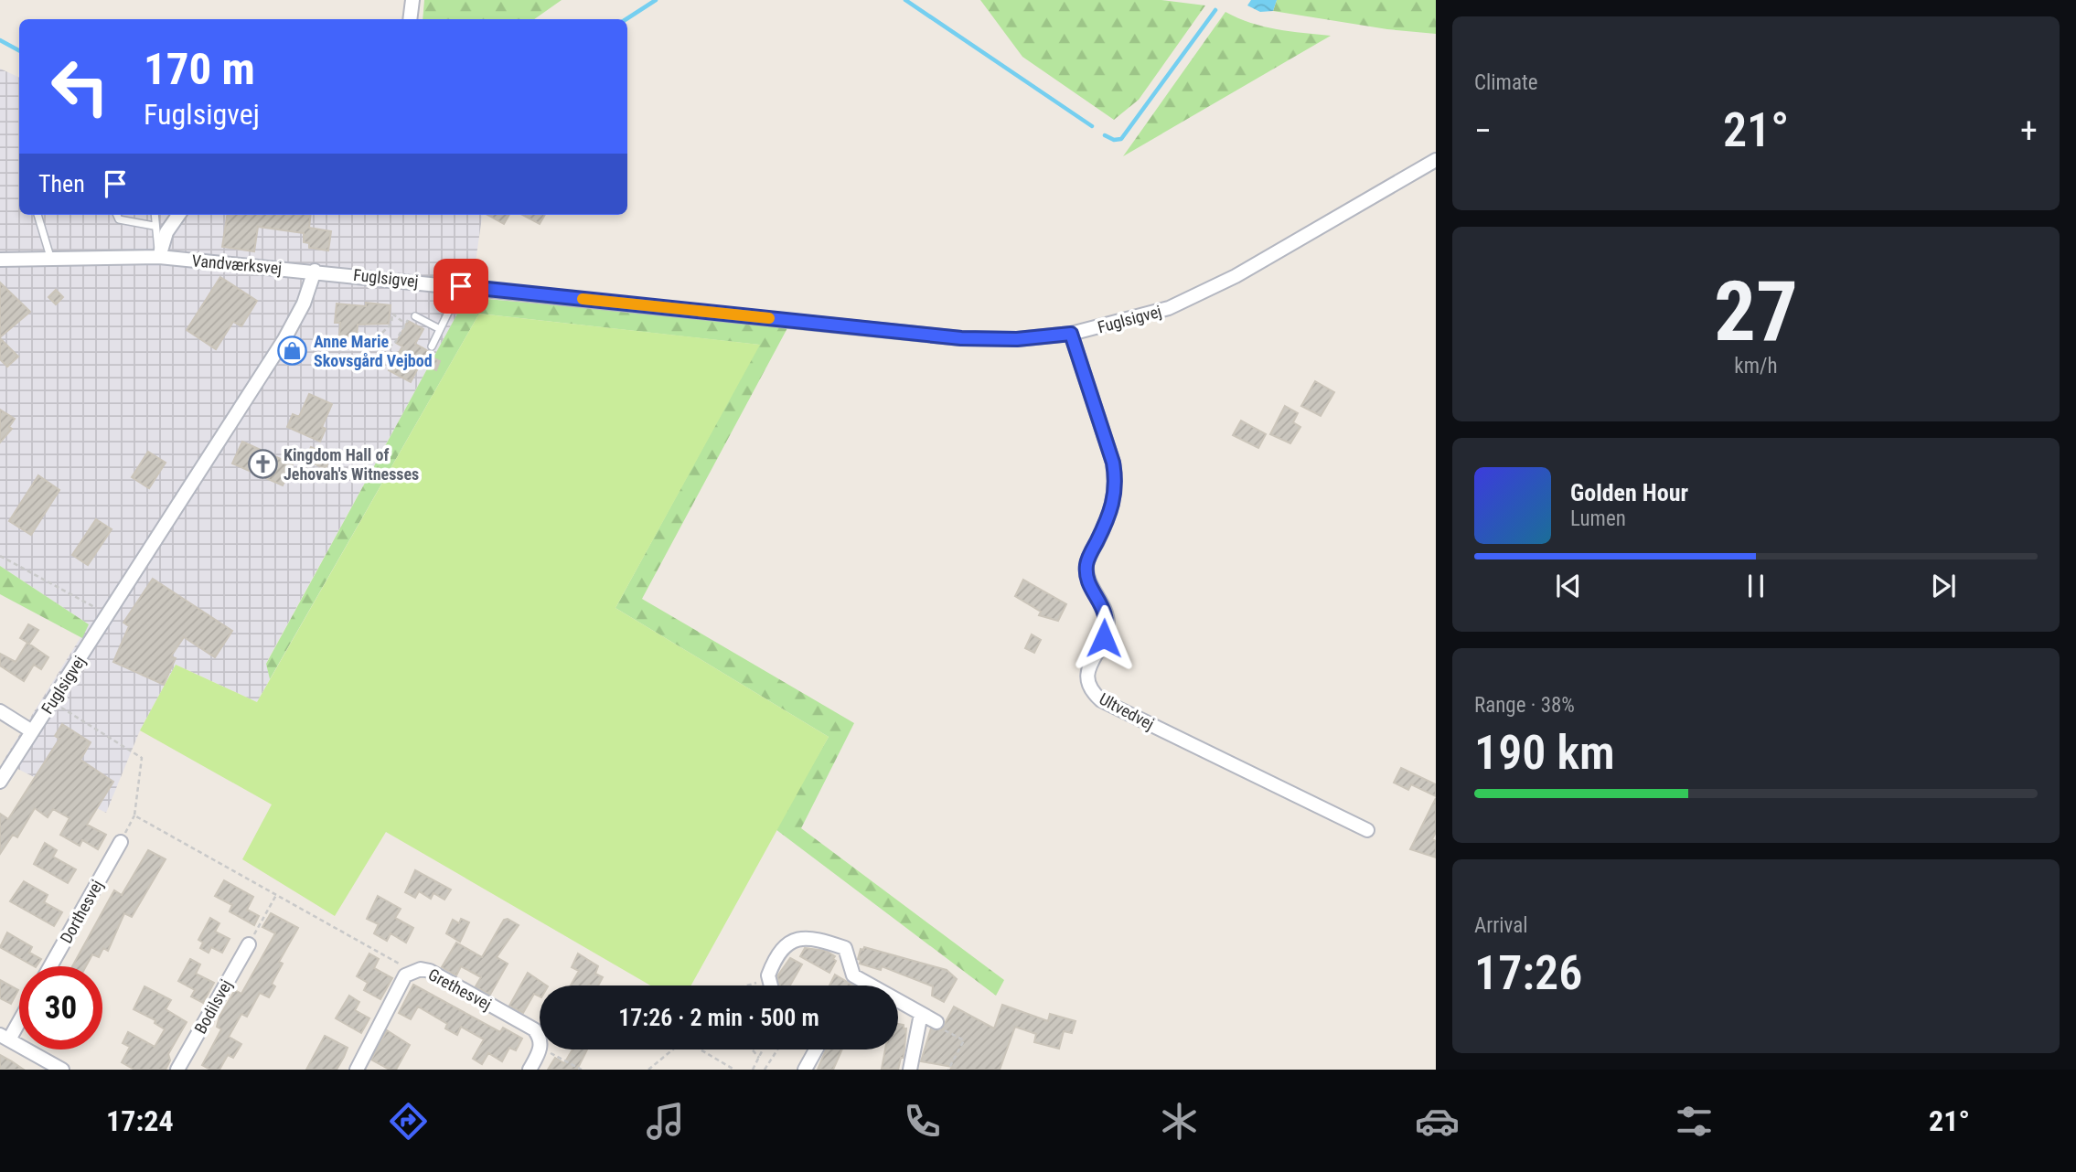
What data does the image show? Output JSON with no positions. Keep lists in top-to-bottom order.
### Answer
{
  "streets": {
    "street": [
      "Vandværksvej",
      "Fuglsigvej",
      "Ultvedvej",
      "Dorthesvej",
      "Grethesvej",
      "Bodilsvej"
    ]
  },
  "crossings": [
    ["Vandværksvej", "Fuglsigvej"],
    ["Fuglsigvej", "Ultvedvej"]
  ],
  "places": {
    "shop": ["Anne Marie Skovsgård Vejbod"],
    "church": ["Kingdom Hall of Jehovah's Witnesses"]
  },
  "page": {
    "tile": [
      "Climate",
      ["27", "km/h"],
      ["Range · 38%", "190 km"],
      ["Arrival", "17:26"]
    ],
    "turn": ["170 m", "Fuglsigvej"],
    "heat": ["−", "21°", "+"],
    "then": "Then",
    "song": ["Golden Hour", "Lumen"],
    "limit": "30",
    "trip": "17:26 · 2 min · 500 m",
    "tabs": ["17:24", "21°"]
  }
}
